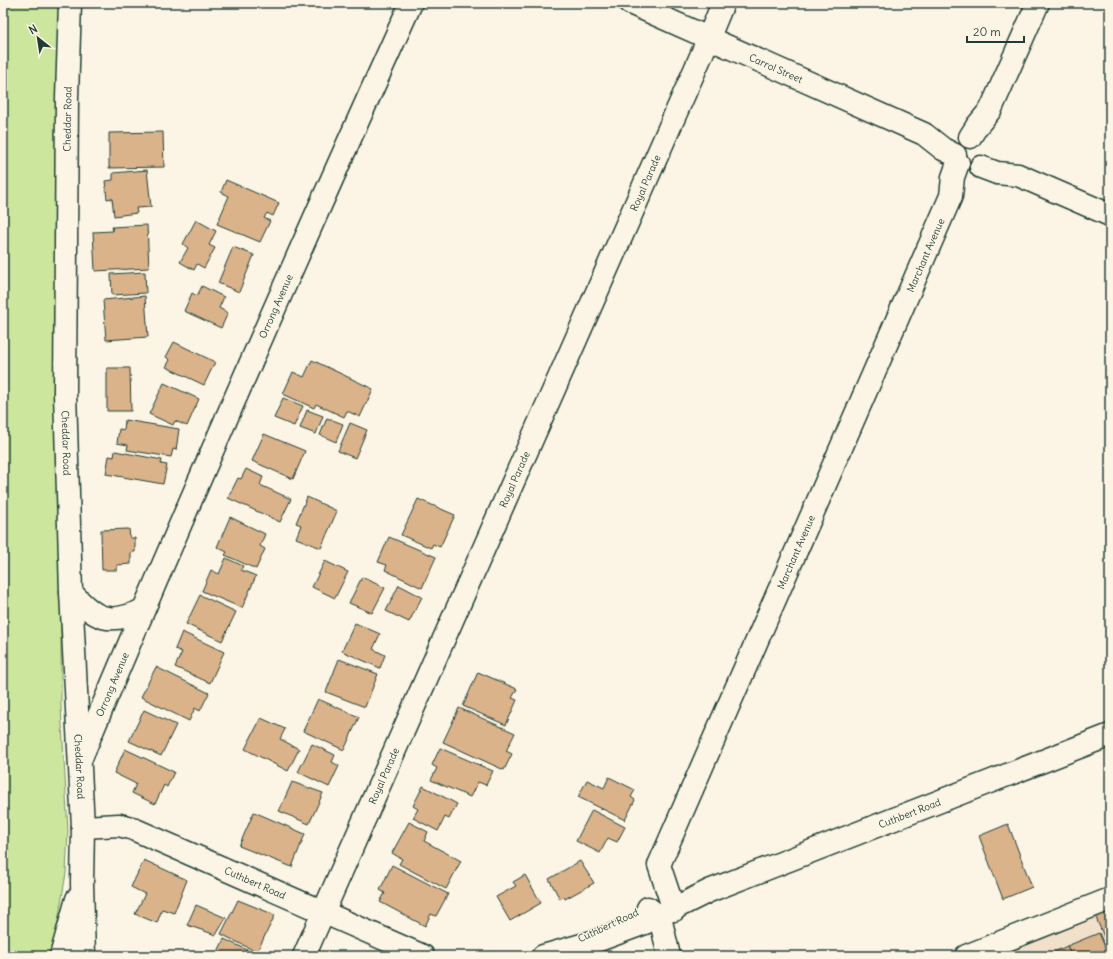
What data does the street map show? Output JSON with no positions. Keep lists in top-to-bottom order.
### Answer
{
  "streets": {
    "street": [
      "Carrol Street",
      "Cheddar Road",
      "Royal Parade",
      "Marchant Avenue",
      "Orrong Avenue",
      "Cuthbert Road"
    ]
  },
  "crossings": [
    ["Carrol Street", "Royal Parade"],
    ["Carrol Street", "Marchant Avenue"],
    ["Cheddar Road", "Orrong Avenue"],
    ["Cheddar Road", "Cuthbert Road"],
    ["Royal Parade", "Cuthbert Road"],
    ["Marchant Avenue", "Cuthbert Road"]
  ],
  "scale_bar": "20 m",
  "north": "top left"
}
